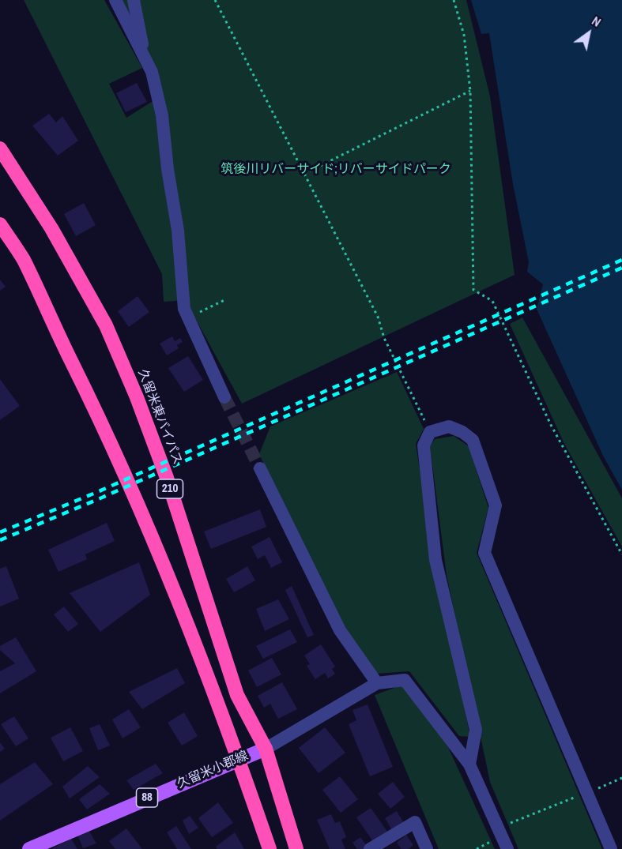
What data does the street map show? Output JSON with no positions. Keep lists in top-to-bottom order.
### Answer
{
  "streets": {
    "highway": ["久留米東バイパス", "210"],
    "main road": ["久留米小郡線", "88"]
  },
  "crossings": [
    ["久留米東バイパス", "久留米小郡線"],
    ["210", "久留米小郡線"]
  ],
  "parks": ["筑後川リバーサイド;リバーサイドパーク"],
  "north": "top right"
}
